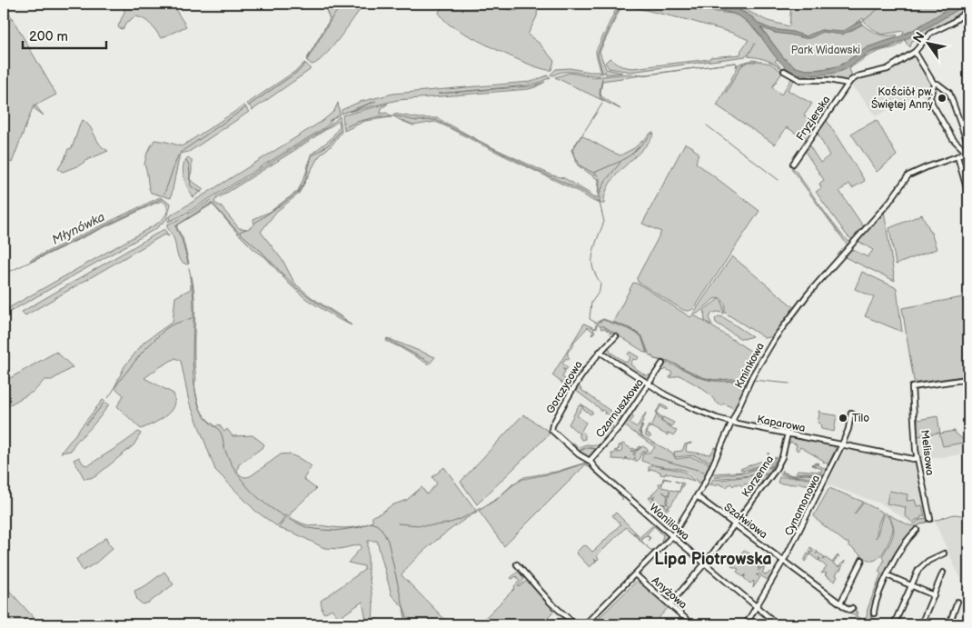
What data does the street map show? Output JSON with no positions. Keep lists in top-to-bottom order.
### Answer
{
  "streets": {
    "street": [
      "Fryzjerska",
      "Kminkowa",
      "Gorczycowa",
      "Czarnuszkowa",
      "Kaparowa",
      "Melisowa",
      "Korzenna",
      "Cynamonowa",
      "Szałwiowa",
      "Waniliowa",
      "Anyżowa"
    ]
  },
  "crossings": [
    ["Kminkowa", "Kaparowa"],
    ["Kminkowa", "Szałwiowa"],
    ["Kminkowa", "Waniliowa"],
    ["Kminkowa", "Anyżowa"],
    ["Gorczycowa", "Kaparowa"],
    ["Gorczycowa", "Waniliowa"],
    ["Czarnuszkowa", "Kaparowa"],
    ["Czarnuszkowa", "Waniliowa"],
    ["Kaparowa", "Melisowa"],
    ["Kaparowa", "Korzenna"],
    ["Kaparowa", "Cynamonowa"],
    ["Korzenna", "Szałwiowa"],
    ["Korzenna", "Waniliowa"],
    ["Korzenna", "Anyżowa"],
    ["Cynamonowa", "Szałwiowa"],
    ["Cynamonowa", "Waniliowa"]
  ],
  "districts": ["Lipa Piotrowska"],
  "water": ["Młynówka"],
  "parks": ["Park Widawski"],
  "places": ["Kościół pw. Świętej Anny", "Tilo"],
  "scale_bar": "200 m",
  "north": "top left"
}
